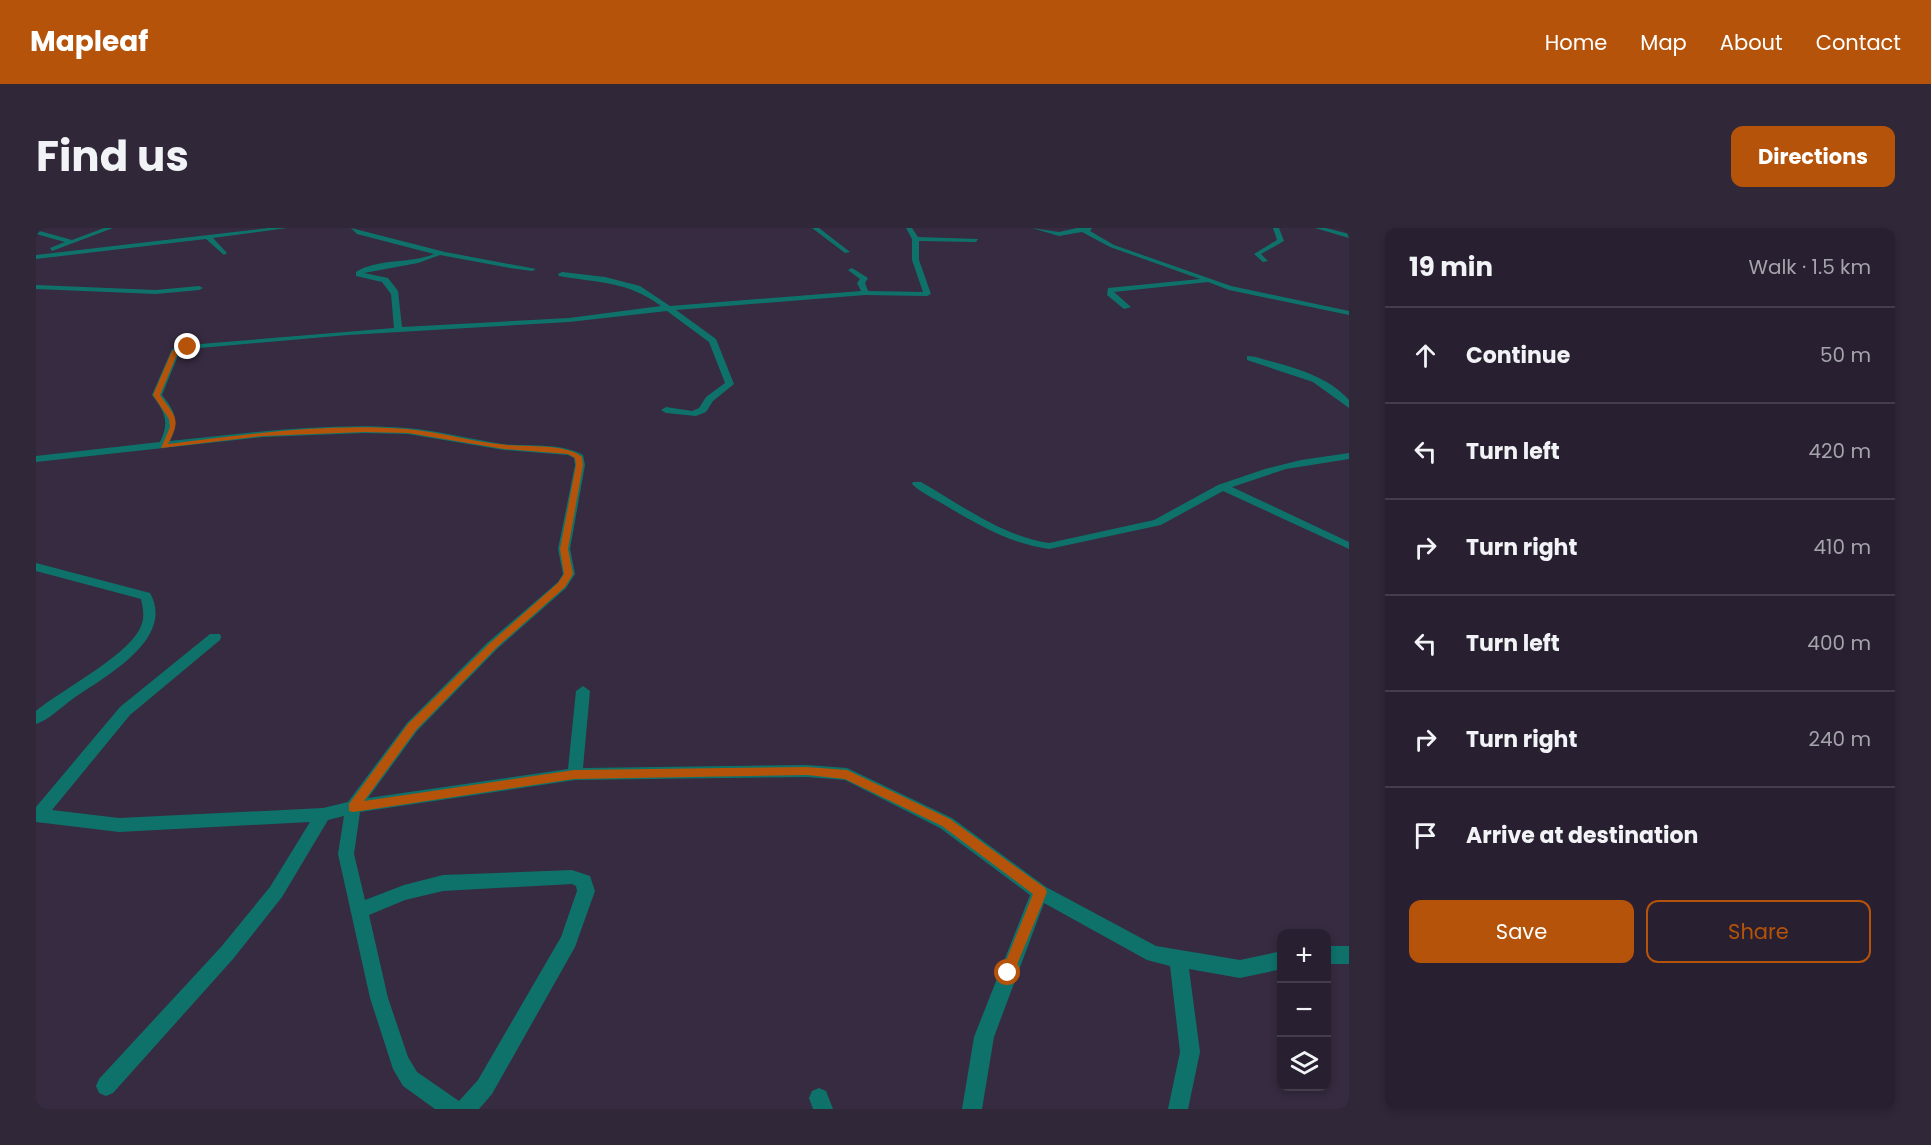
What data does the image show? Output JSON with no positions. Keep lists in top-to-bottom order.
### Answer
{
  "page": {
    "header": "Mapleaf",
    "nav": [
      "Home",
      "Map",
      "About",
      "Contact"
    ],
    "title": "Find us",
    "buttons": [
      "Directions",
      ["Save", "Share"]
    ],
    "heading": ["19 min", "Walk · 1.5 km"],
    "list": [
      ["Continue", "50 m"],
      ["Turn left", "420 m"],
      ["Turn right", "410 m"],
      ["Turn left", "400 m"],
      ["Turn right", "240 m"],
      "Arrive at destination"
    ],
    "map_buttons": ["+", "−"]
  }
}
